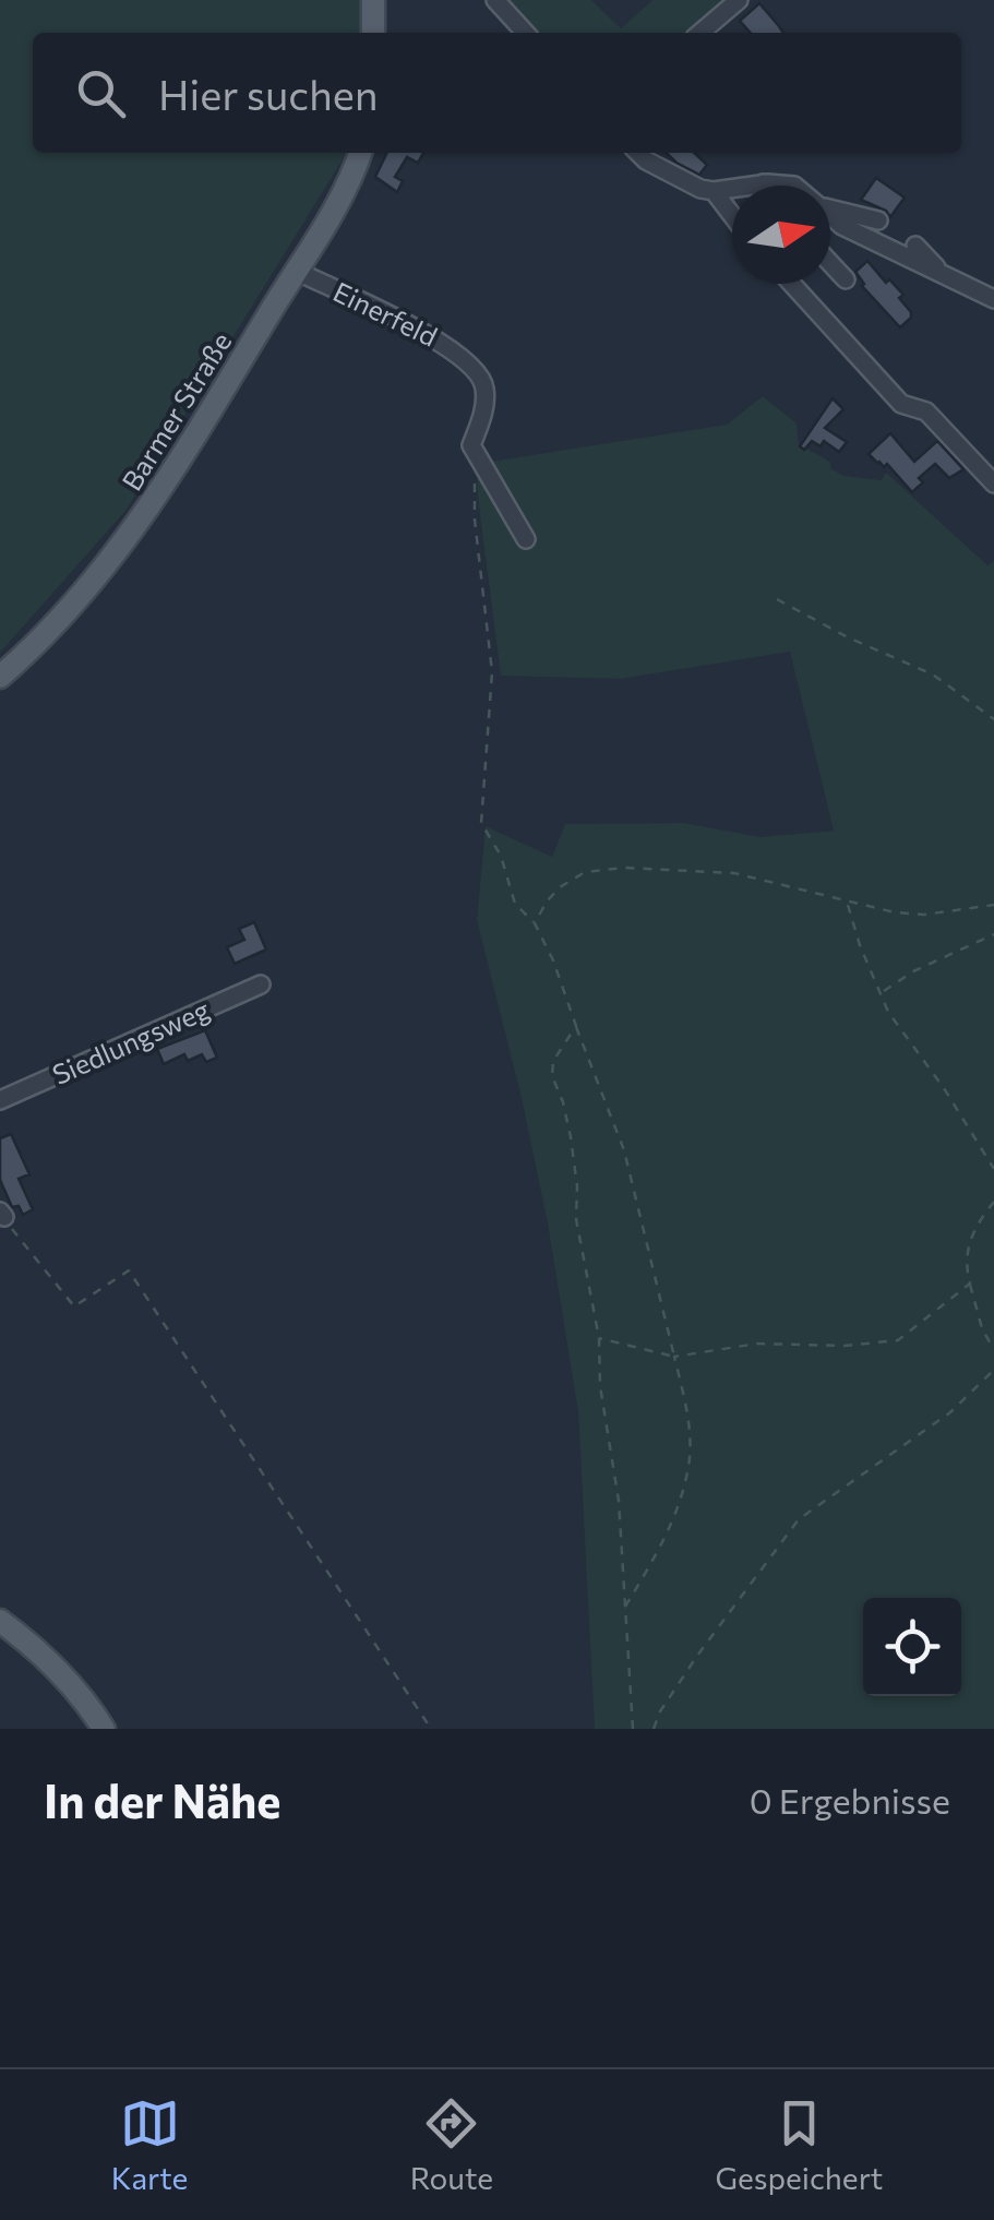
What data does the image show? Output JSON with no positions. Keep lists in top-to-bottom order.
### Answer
{
  "streets": {
    "main road": ["Barmer Straße"],
    "street": ["Einerfeld", "Siedlungsweg"]
  },
  "crossings": [
    ["Einerfeld", "Barmer Straße"]
  ],
  "north": "right",
  "page": {
    "search": "Hier suchen",
    "heading": ["In der Nähe", "0 Ergebnisse"],
    "nav": ["Karte", "Route", "Gespeichert"]
  }
}
